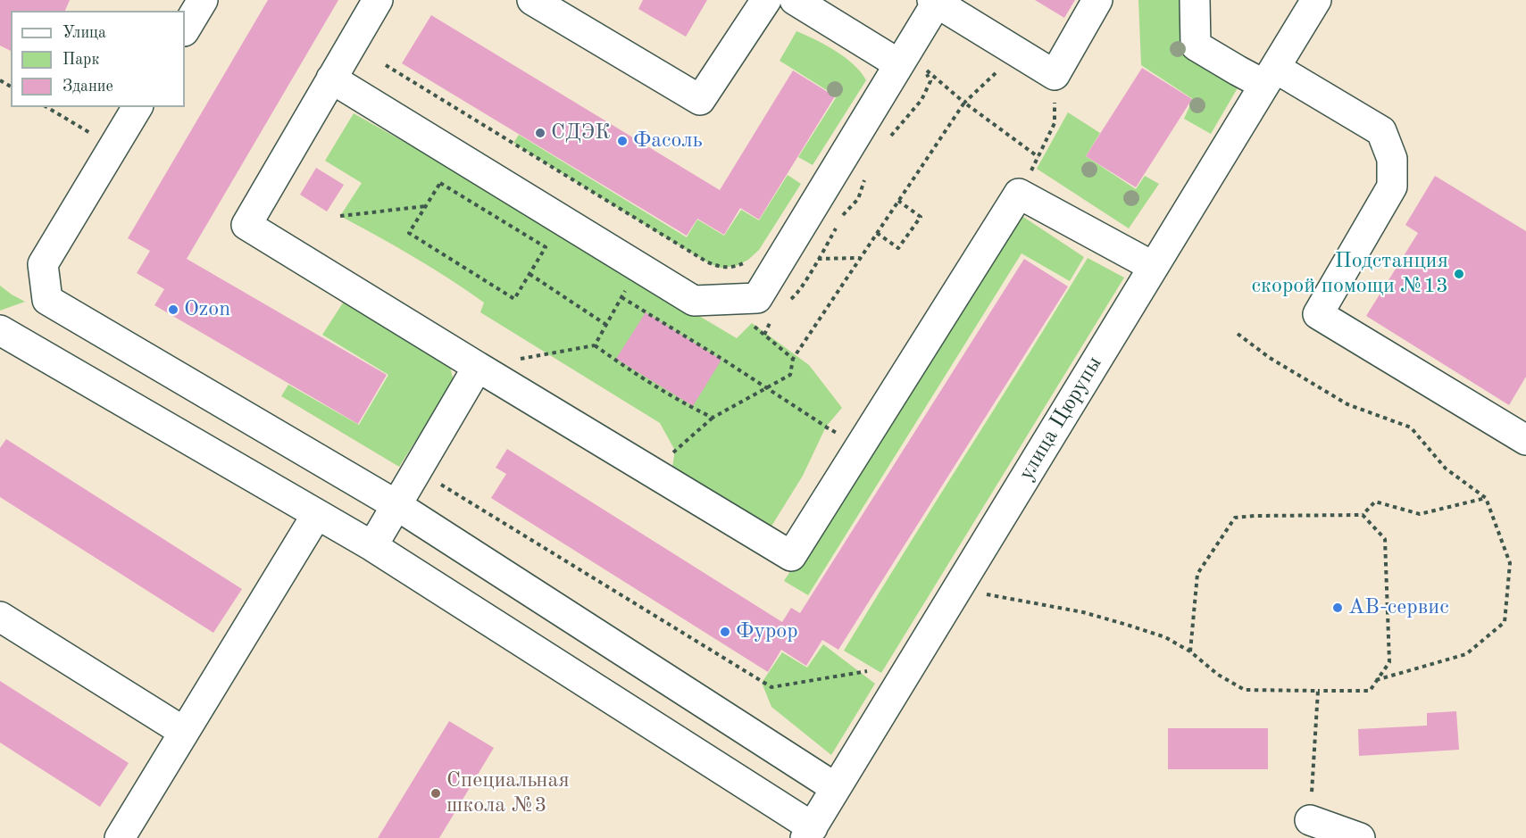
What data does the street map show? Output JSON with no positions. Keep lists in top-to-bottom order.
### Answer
{
  "streets": {
    "street": ["улица Цюрупы"]
  },
  "places": [
    "СДЭК",
    "Фасоль",
    "Подстанция скорой помощи №13",
    "Ozon",
    "АВ-сервис",
    "Фурор",
    "Специальная школа №3"
  ],
  "legend": ["Улица", "Парк", "Здание"]
}
